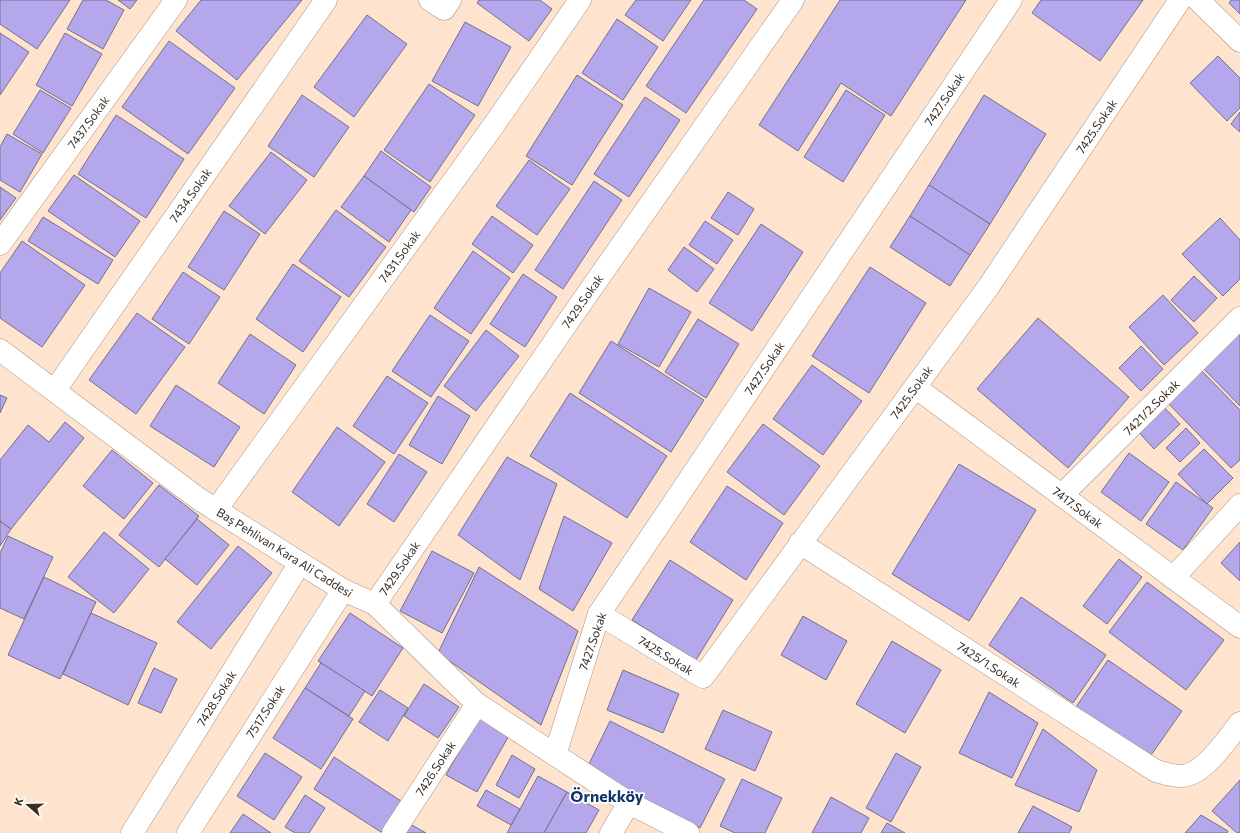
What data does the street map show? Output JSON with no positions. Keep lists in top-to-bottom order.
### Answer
{
  "streets": {
    "street": [
      "7427.Sokak",
      "7437.Sokak",
      "7425.Sokak",
      "7434.Sokak",
      "7431.Sokak",
      "7429.Sokak",
      "7421/2.Sokak",
      "7417.Sokak",
      "Baş Pehlivan Kara Ali Caddesi",
      "7425/1.Sokak",
      "7428.Sokak",
      "7517.Sokak",
      "7426.Sokak"
    ]
  },
  "crossings": [
    ["7427.Sokak", "7425.Sokak"],
    ["7427.Sokak", "Baş Pehlivan Kara Ali Caddesi"],
    ["7425.Sokak", "7417.Sokak"],
    ["7425.Sokak", "7425/1.Sokak"],
    ["7434.Sokak", "Baş Pehlivan Kara Ali Caddesi"],
    ["7431.Sokak", "Baş Pehlivan Kara Ali Caddesi"],
    ["7429.Sokak", "Baş Pehlivan Kara Ali Caddesi"],
    ["7421/2.Sokak", "7417.Sokak"],
    ["Baş Pehlivan Kara Ali Caddesi", "7428.Sokak"],
    ["Baş Pehlivan Kara Ali Caddesi", "7517.Sokak"],
    ["Baş Pehlivan Kara Ali Caddesi", "7426.Sokak"]
  ],
  "districts": ["Örnekköy"],
  "north": "left"
}
